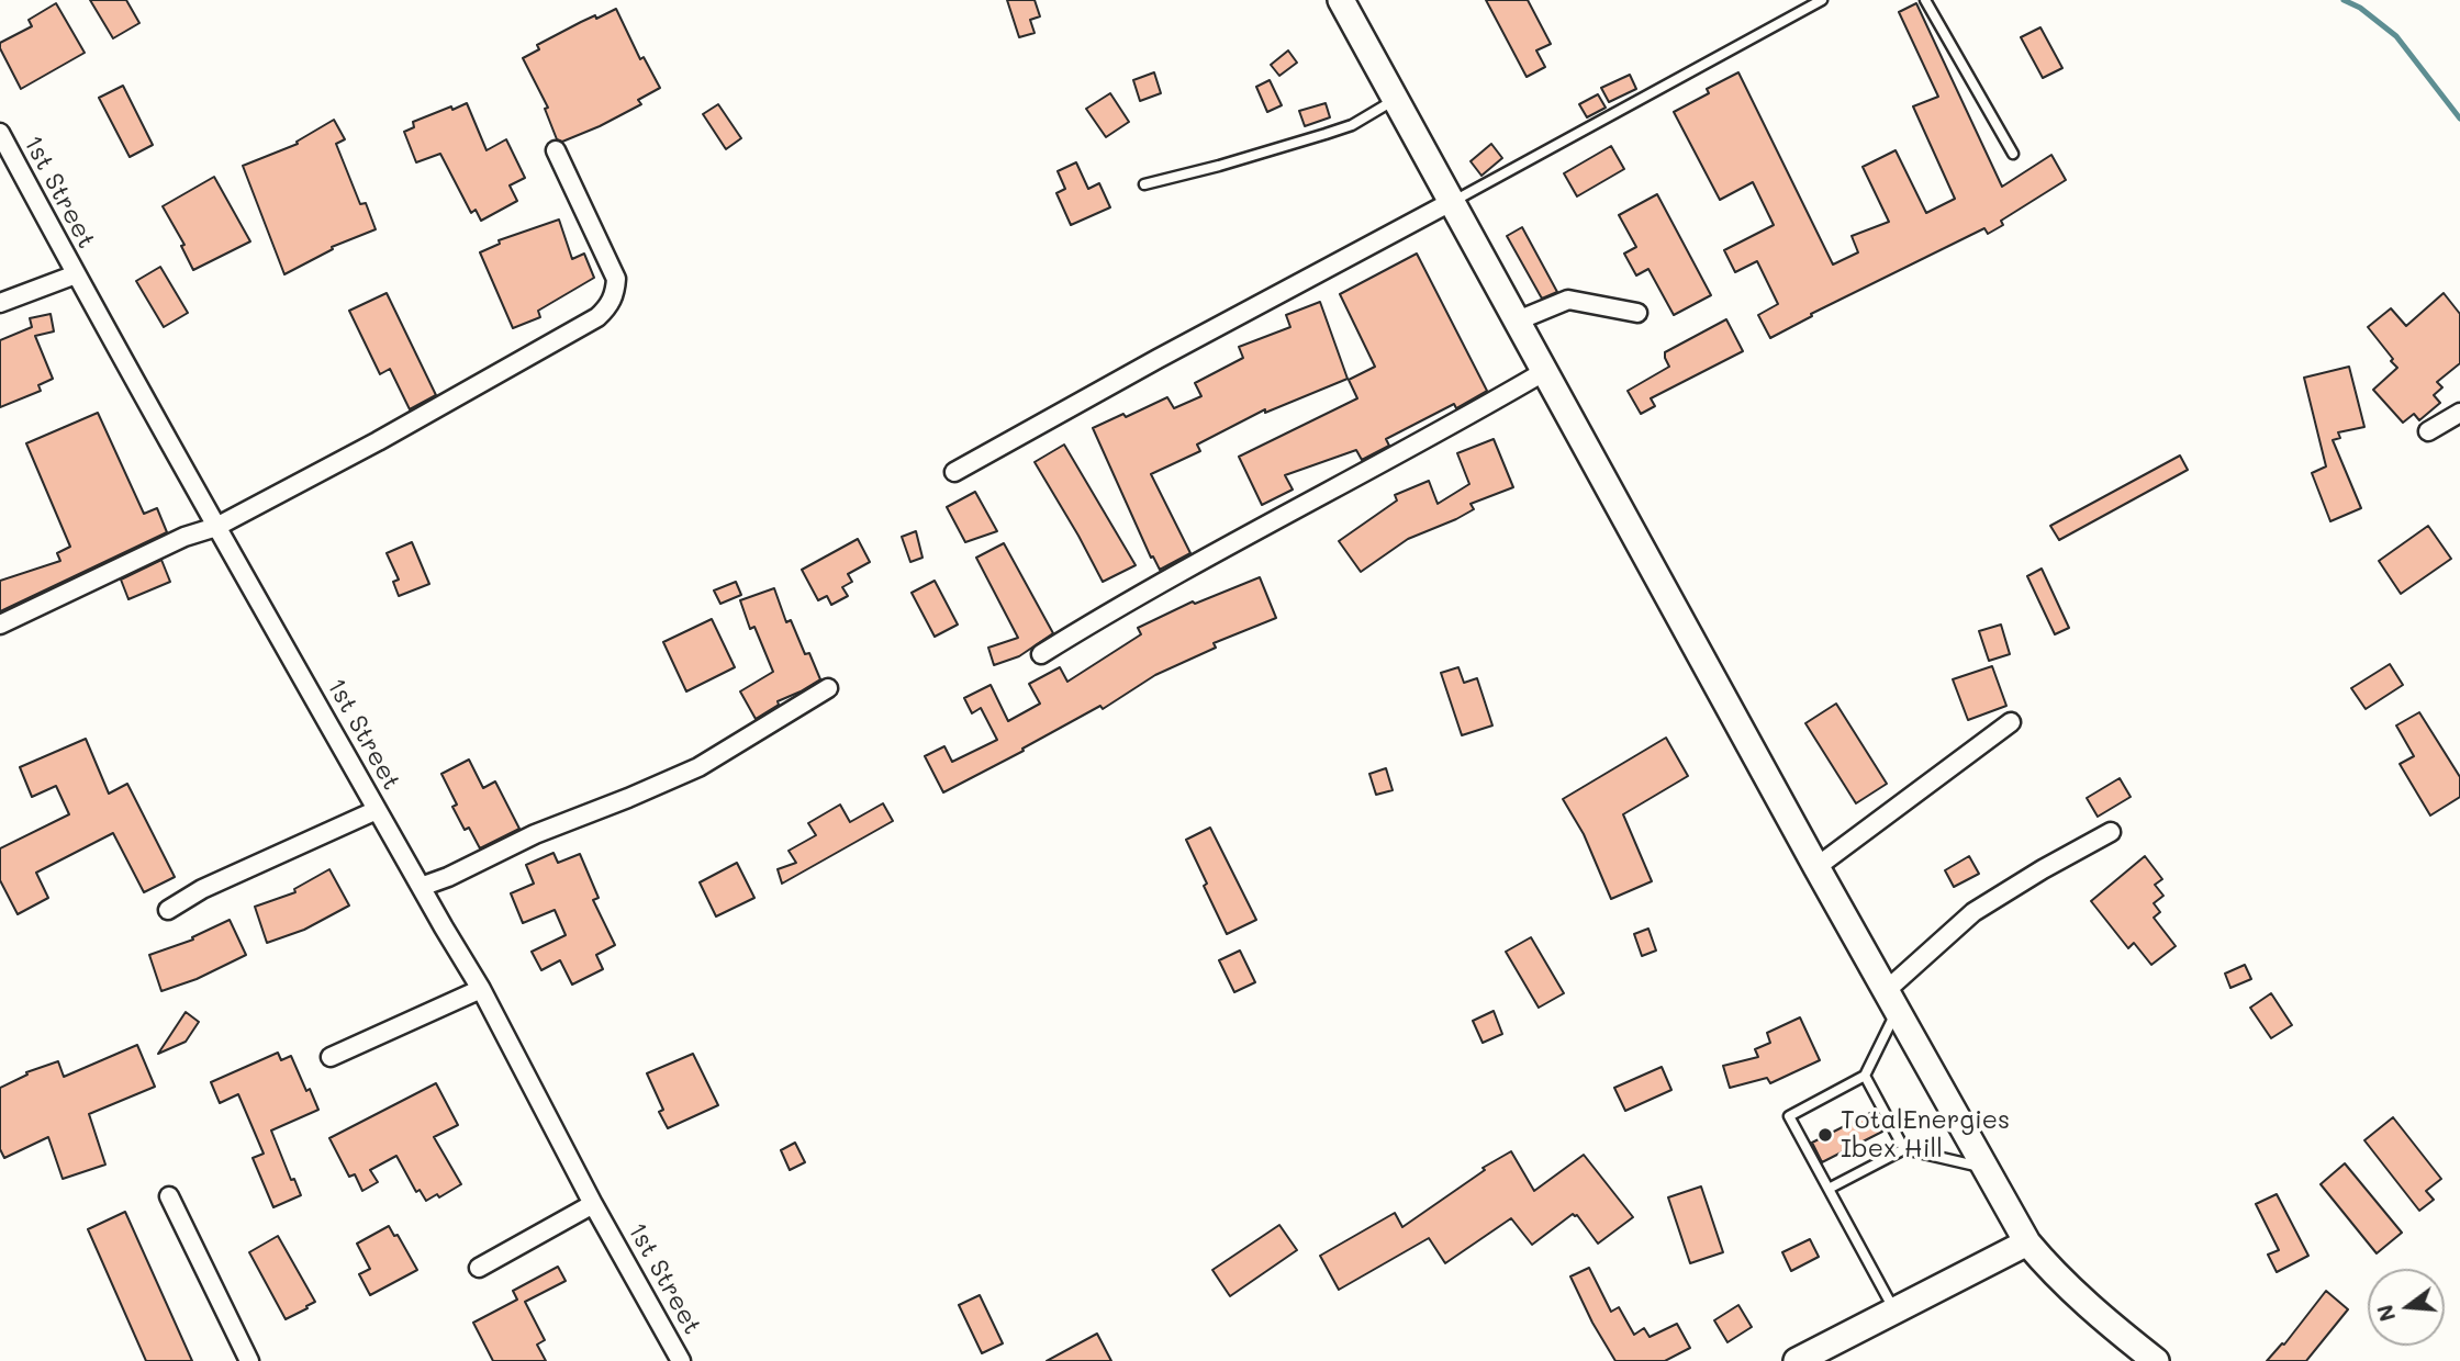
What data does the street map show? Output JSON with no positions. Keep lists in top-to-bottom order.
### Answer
{
  "streets": {
    "street": ["1st Street"]
  },
  "places": ["TotalEnergies Ibex Hill"],
  "north": "left"
}
